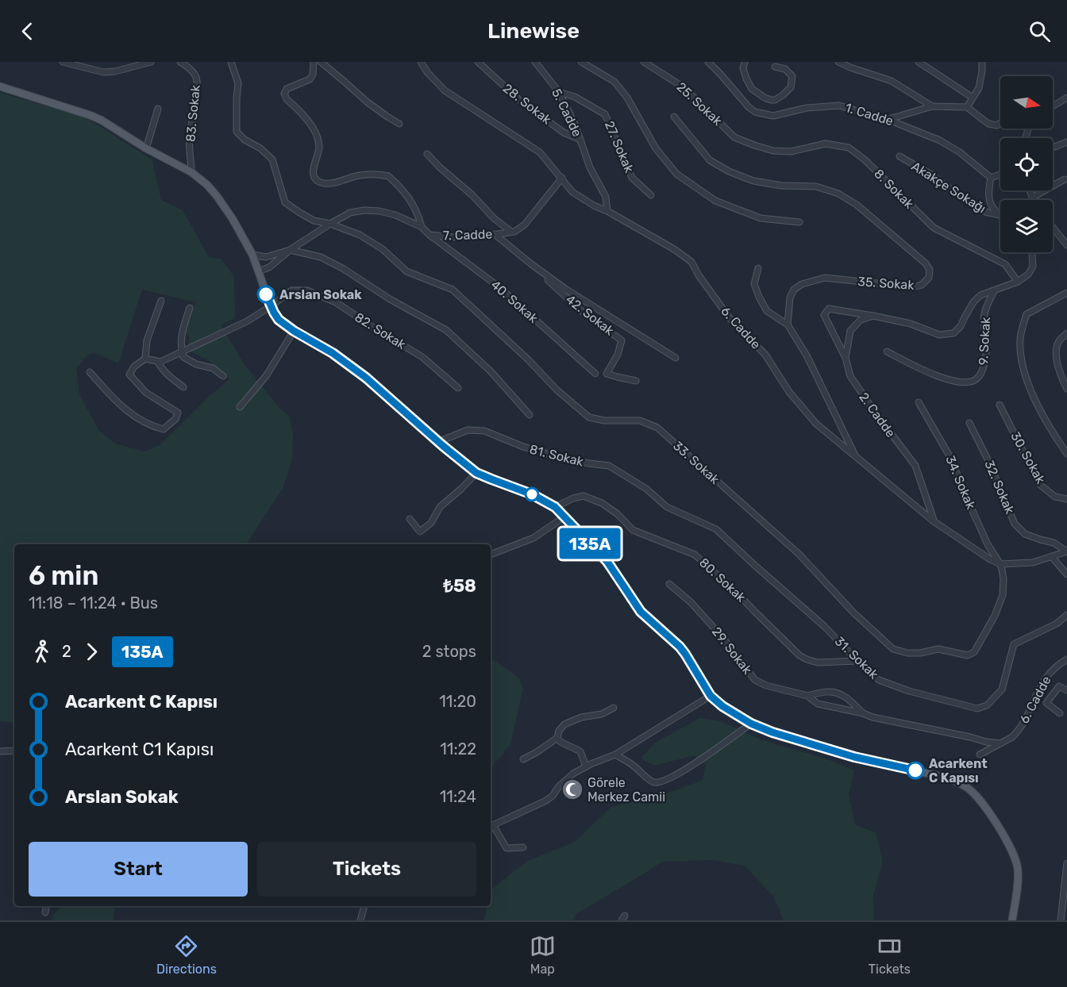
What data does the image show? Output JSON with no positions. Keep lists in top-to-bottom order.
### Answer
{
  "streets": {
    "street": [
      "28. Sokak",
      "25. Sokak",
      "5. Cadde",
      "83. Sokak",
      "1. Cadde",
      "27. Sokak",
      "Akakçe Sokağı",
      "8. Sokak",
      "7. Cadde",
      "35. Sokak",
      "40. Sokak",
      "42. Sokak",
      "6. Cadde",
      "82. Sokak",
      "9. Sokak",
      "2. Cadde",
      "81. Sokak",
      "30. Sokak",
      "33. Sokak",
      "34. Sokak",
      "32. Sokak",
      "80. Sokak",
      "29. Sokak",
      "31. Sokak"
    ]
  },
  "crossings": [
    ["28. Sokak", "5. Cadde"],
    ["25. Sokak", "8. Sokak"],
    ["5. Cadde", "27. Sokak"],
    ["5. Cadde", "6. Cadde"],
    ["7. Cadde", "40. Sokak"],
    ["7. Cadde", "42. Sokak"],
    ["7. Cadde", "6. Cadde"],
    ["7. Cadde", "33. Sokak"],
    ["6. Cadde", "2. Cadde"],
    ["6. Cadde", "33. Sokak"],
    ["6. Cadde", "34. Sokak"],
    ["6. Cadde", "29. Sokak"],
    ["81. Sokak", "31. Sokak"],
    ["33. Sokak", "34. Sokak"],
    ["80. Sokak", "31. Sokak"]
  ],
  "places": {
    "other": ["Arslan Sokak", "Acarkent C Kapısı"],
    "mosque": ["Görele Merkez Camii"]
  },
  "lines": ["bus line 135A"],
  "north": "right",
  "page": {
    "header": "Linewise",
    "on_map": "135A",
    "heading": ["6 min", "11:18 – 11:24 · Bus", "₺58"],
    "legs": ["2", "135A", "2 stops"],
    "list": [
      {
        "name": "Acarkent C Kapısı",
        "value": "11:20"
      },
      {
        "name": "Acarkent C1 Kapısı",
        "value": "11:22"
      },
      {
        "name": "Arslan Sokak",
        "value": "11:24"
      }
    ],
    "buttons": ["Start", "Tickets"],
    "tabs": ["Directions", "Map", "Tickets"]
  }
}
